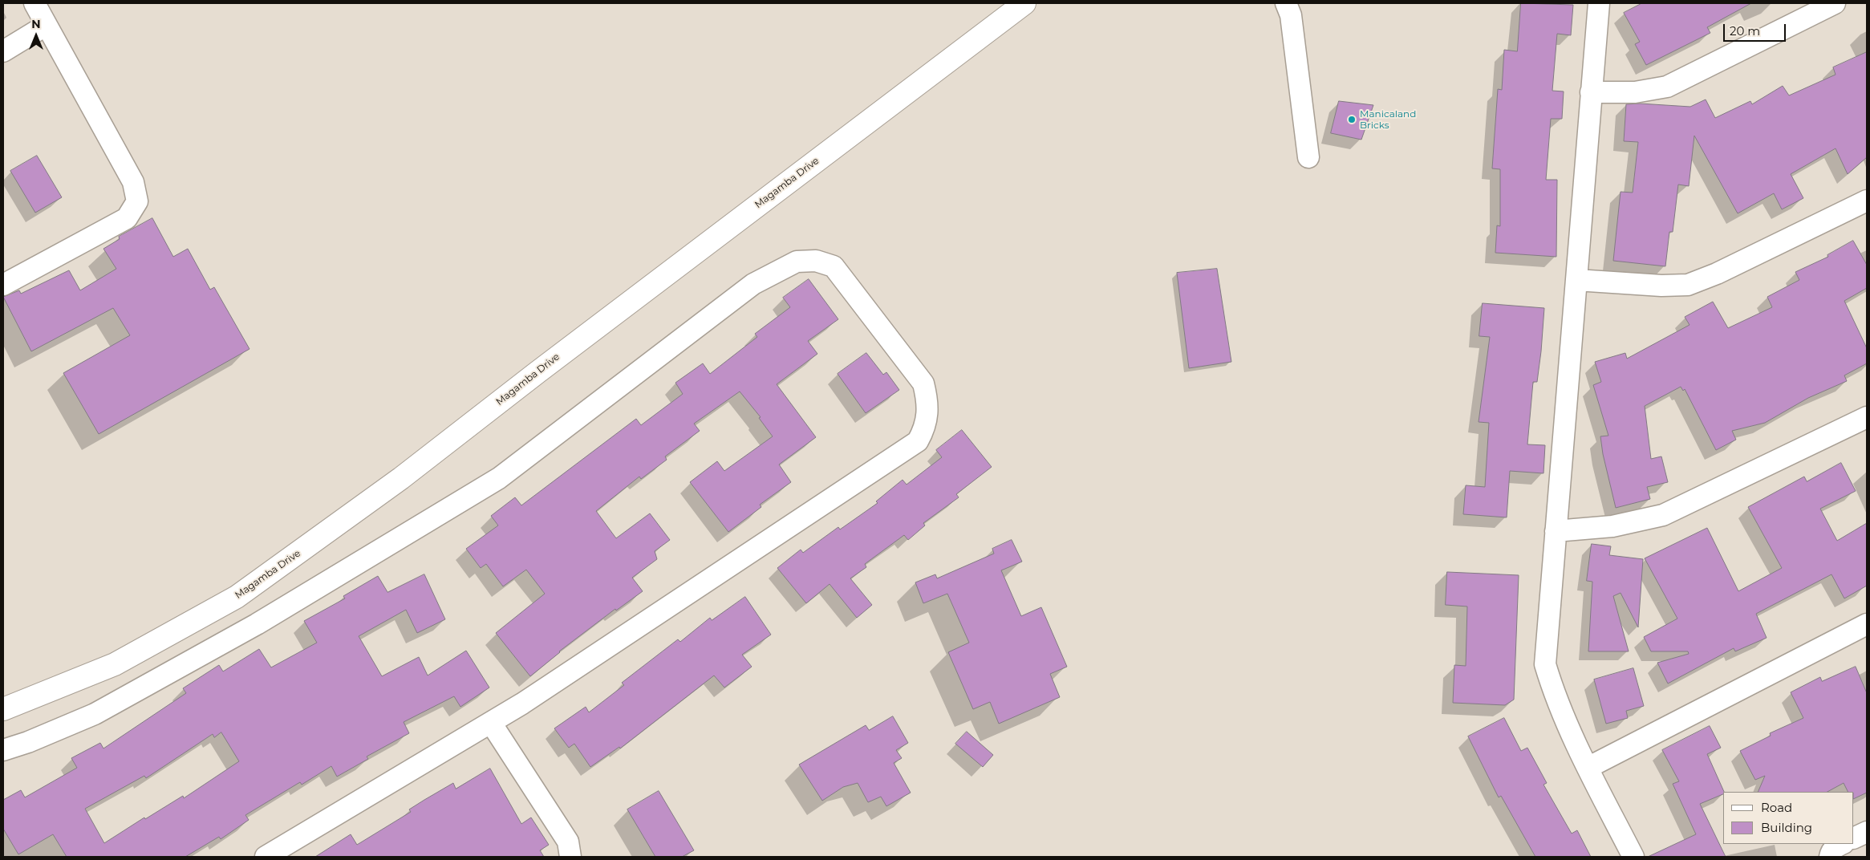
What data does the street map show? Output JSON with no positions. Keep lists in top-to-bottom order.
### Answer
{
  "streets": {
    "street": ["Magamba Drive"]
  },
  "places": ["Manicaland Bricks"],
  "legend": ["Road", "Building"],
  "scale_bar": "20 m",
  "north": "top"
}
